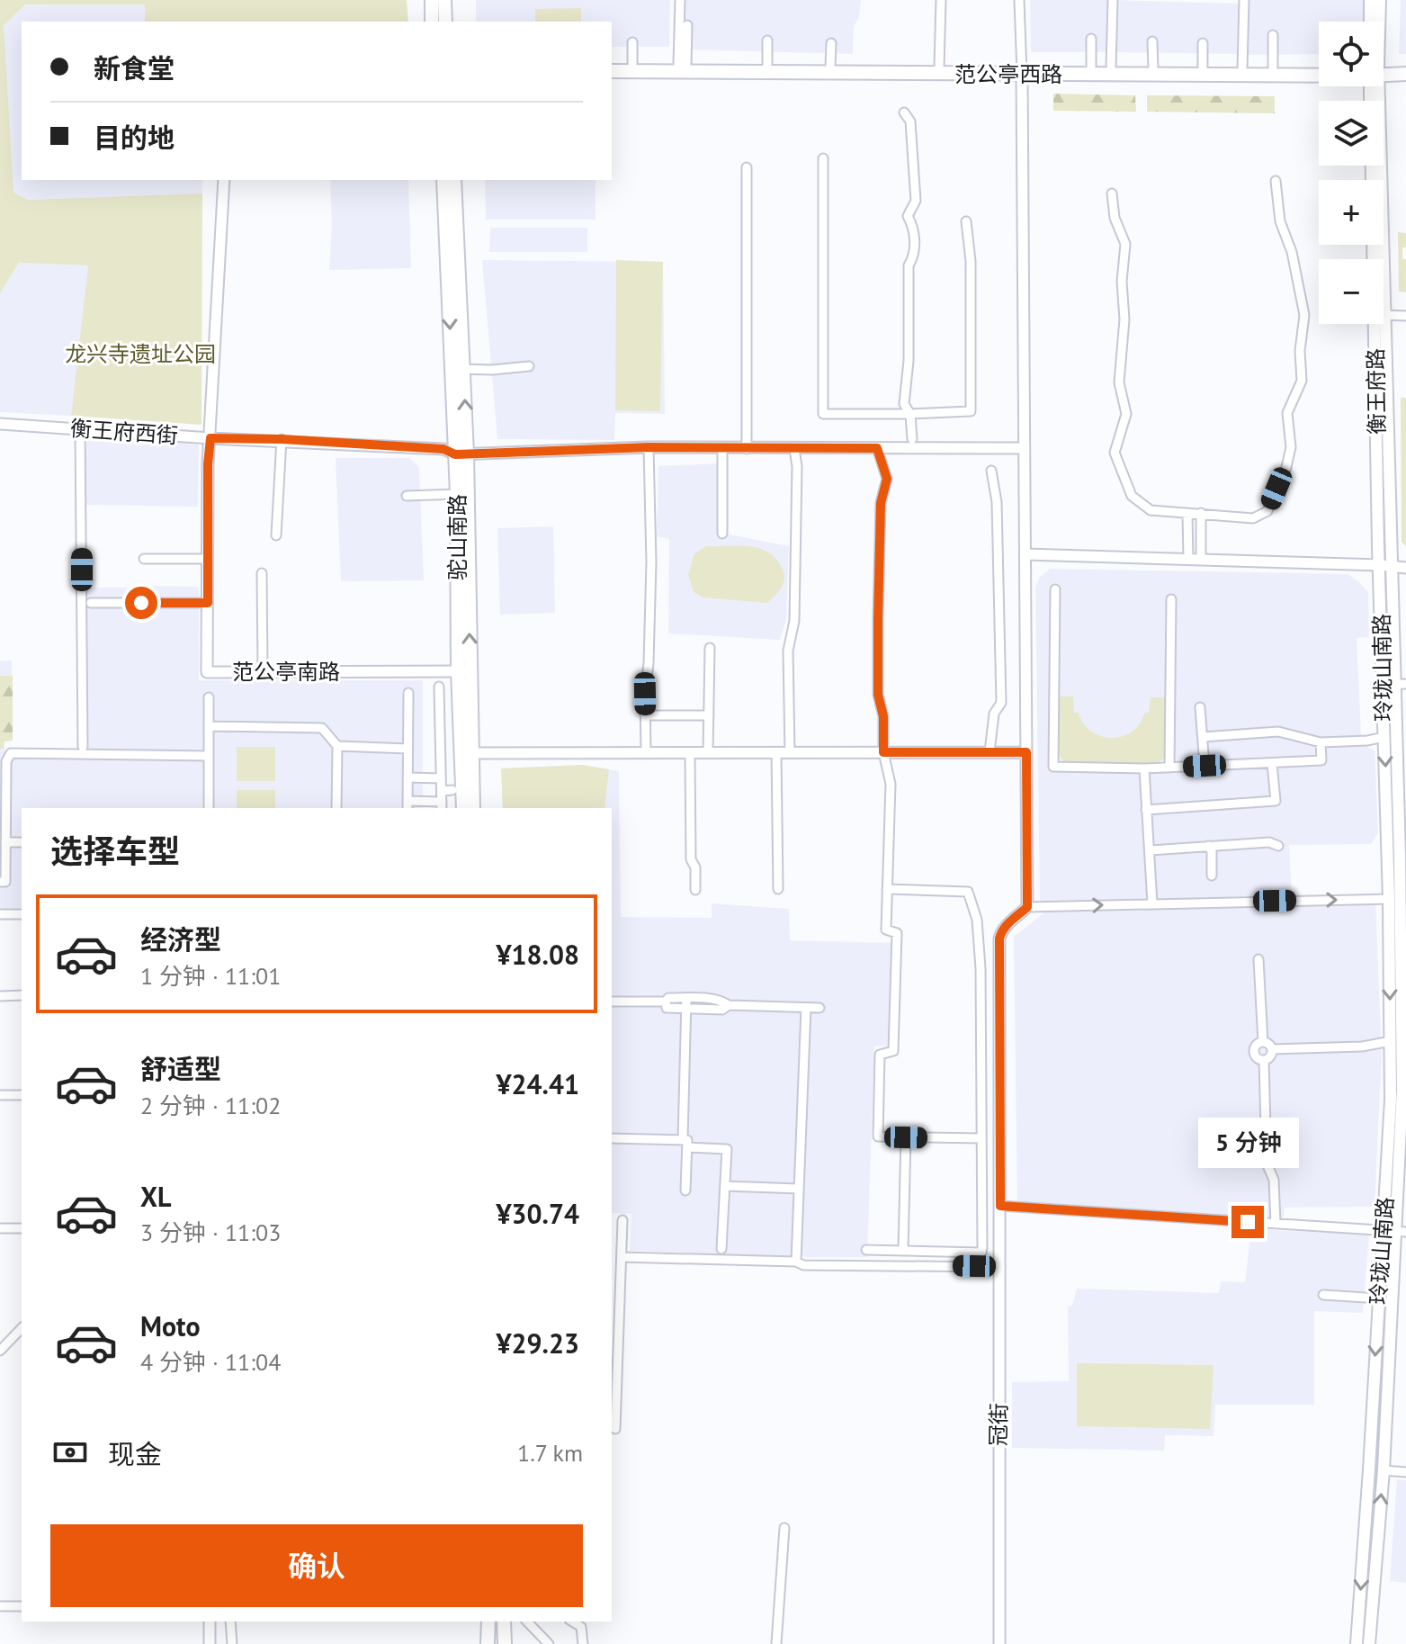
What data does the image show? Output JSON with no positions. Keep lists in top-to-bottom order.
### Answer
{
  "streets": {
    "main road": [
      "范公亭西路",
      "衡王府路",
      "驼山南路",
      "玲珑山南路"
    ],
    "street": ["衡王府西街", "范公亭南路", "冠街"]
  },
  "crossings": [
    ["衡王府路", "玲珑山南路"],
    ["衡王府西街", "驼山南路"],
    ["衡王府西街", "范公亭南路"],
    ["驼山南路", "范公亭南路"]
  ],
  "parks": ["龙兴寺遗址公园"],
  "page": {
    "map_buttons": ["+", "−"],
    "banner": ["新食堂", "目的地"],
    "heading": "选择车型",
    "list": [
      {
        "name": "经济型",
        "note": "1 分钟 · 11:01",
        "value": "¥18.08"
      },
      {
        "name": "舒适型",
        "note": "2 分钟 · 11:02",
        "value": "¥24.41"
      },
      {
        "name": "XL",
        "note": "3 分钟 · 11:03",
        "value": "¥30.74"
      },
      {
        "name": "Moto",
        "note": "4 分钟 · 11:04",
        "value": "¥29.23"
      }
    ],
    "bubble": "5 分钟",
    "pay": ["现金", "1.7 km"],
    "buttons": "确认"
  }
}
